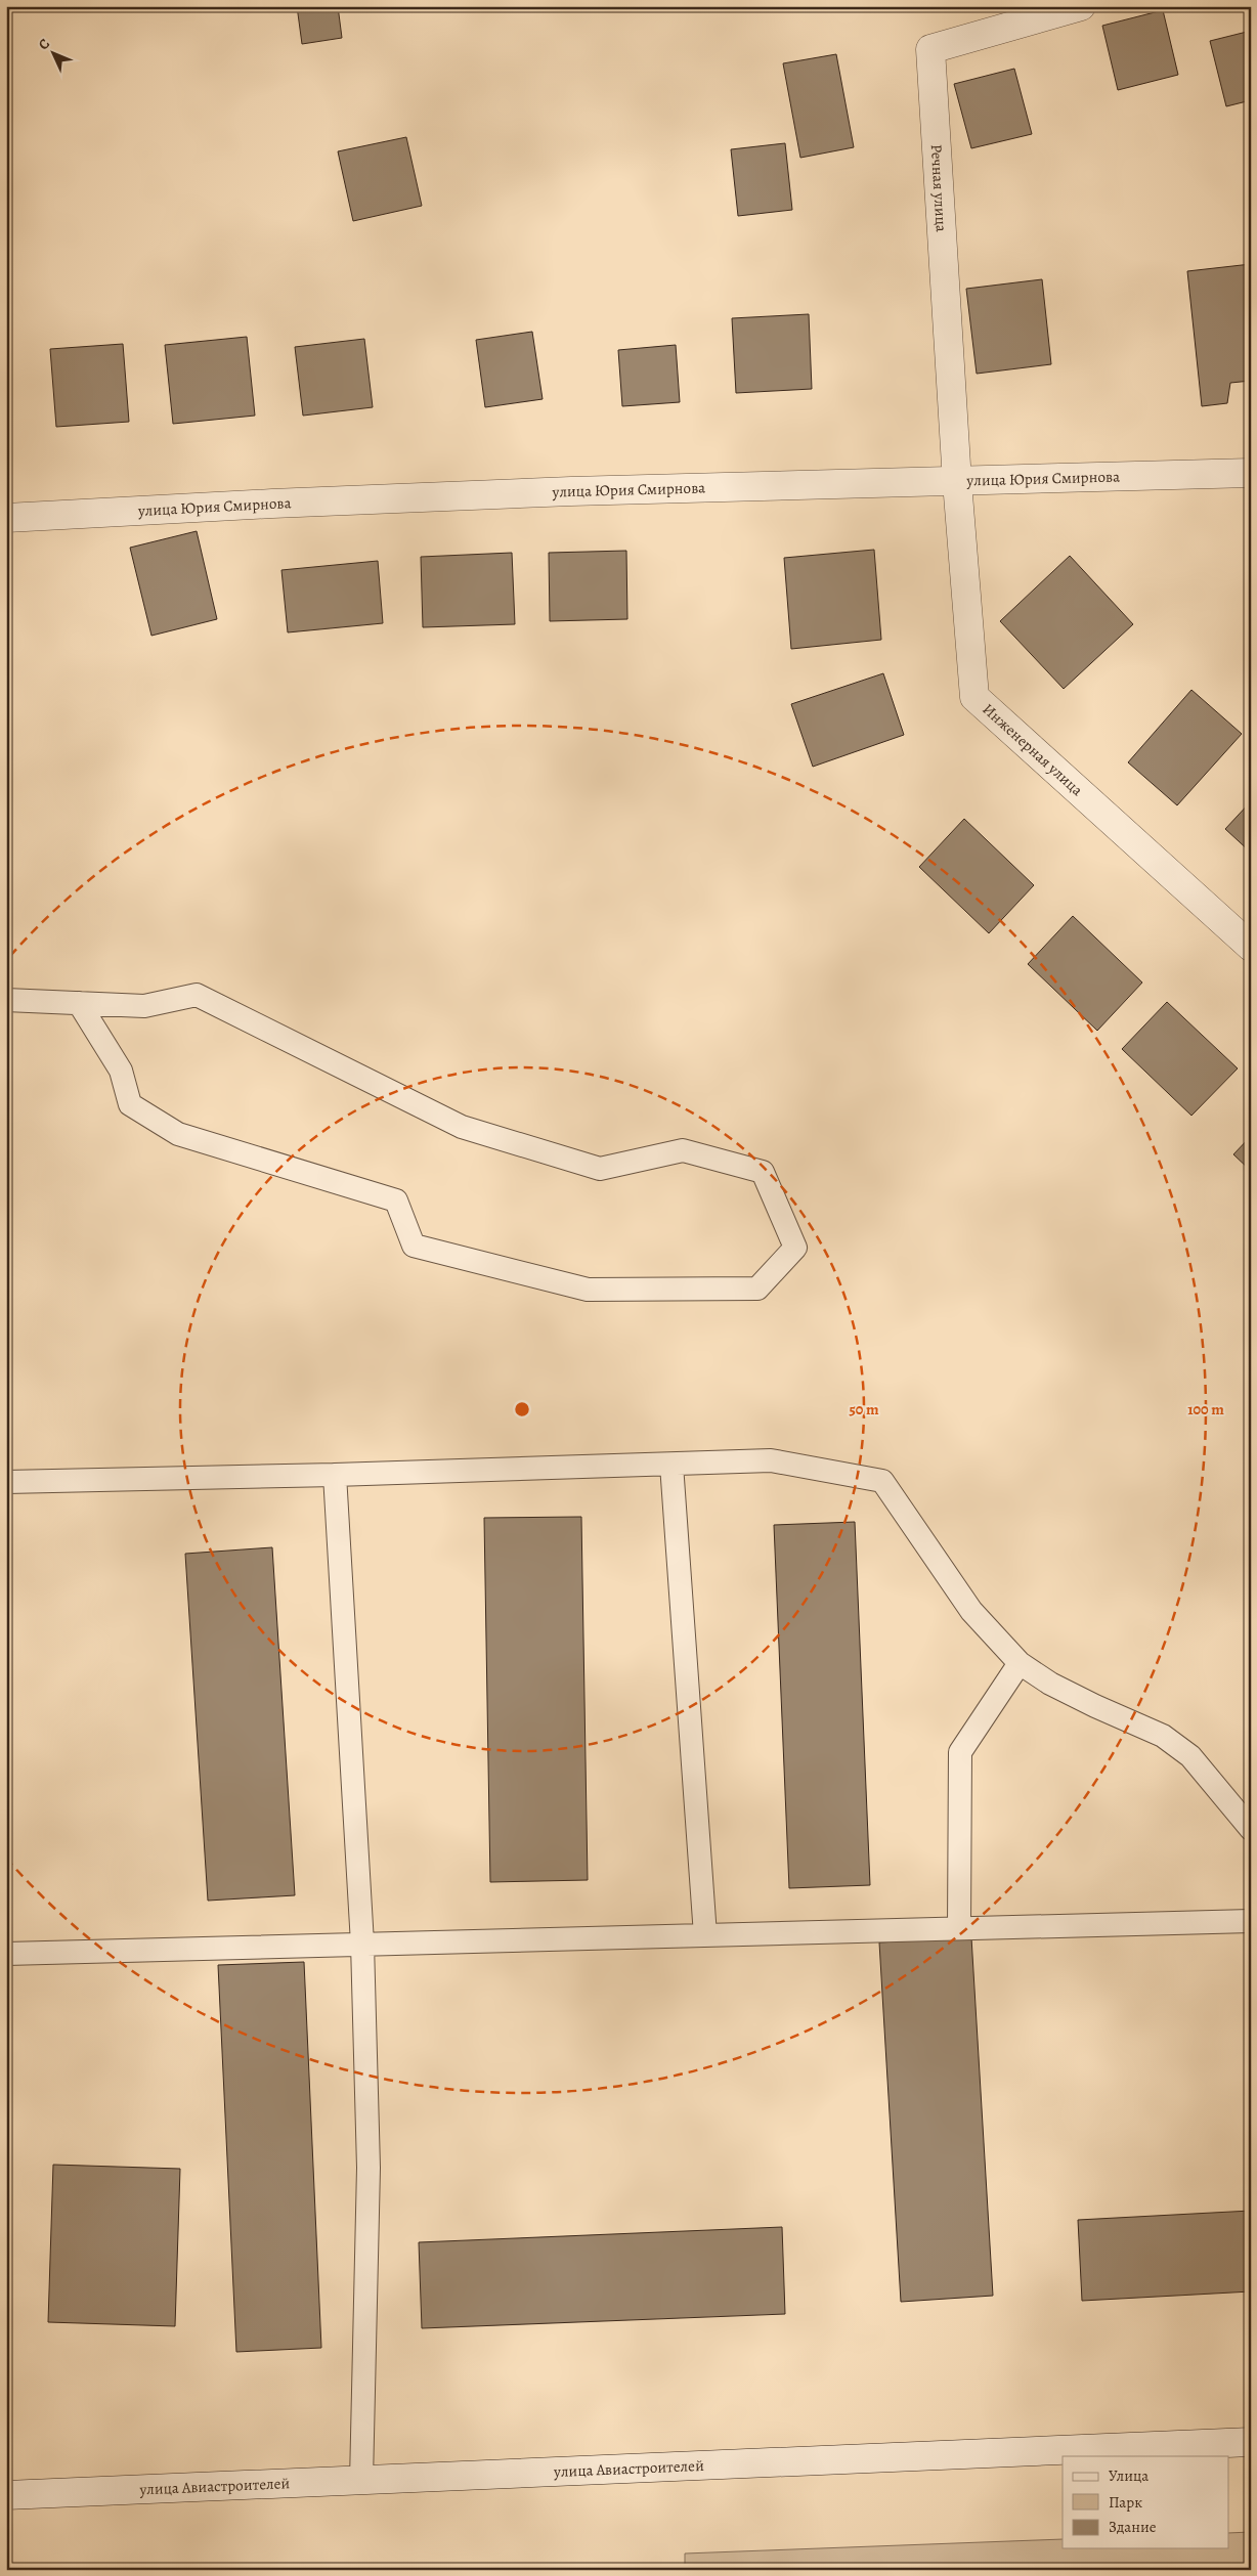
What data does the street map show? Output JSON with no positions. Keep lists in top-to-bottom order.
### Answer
{
  "streets": {
    "street": [
      "Речная улица",
      "улица Юрия Смирнова",
      "Инженерная улица",
      "улица Авиастроителей"
    ]
  },
  "crossings": [
    ["Речная улица", "улица Юрия Смирнова"],
    ["Речная улица", "Инженерная улица"],
    ["улица Юрия Смирнова", "Инженерная улица"]
  ],
  "legend": ["Улица", "Парк", "Здание"],
  "north": "top left",
  "rings": ["50 m", "100 m"]
}
